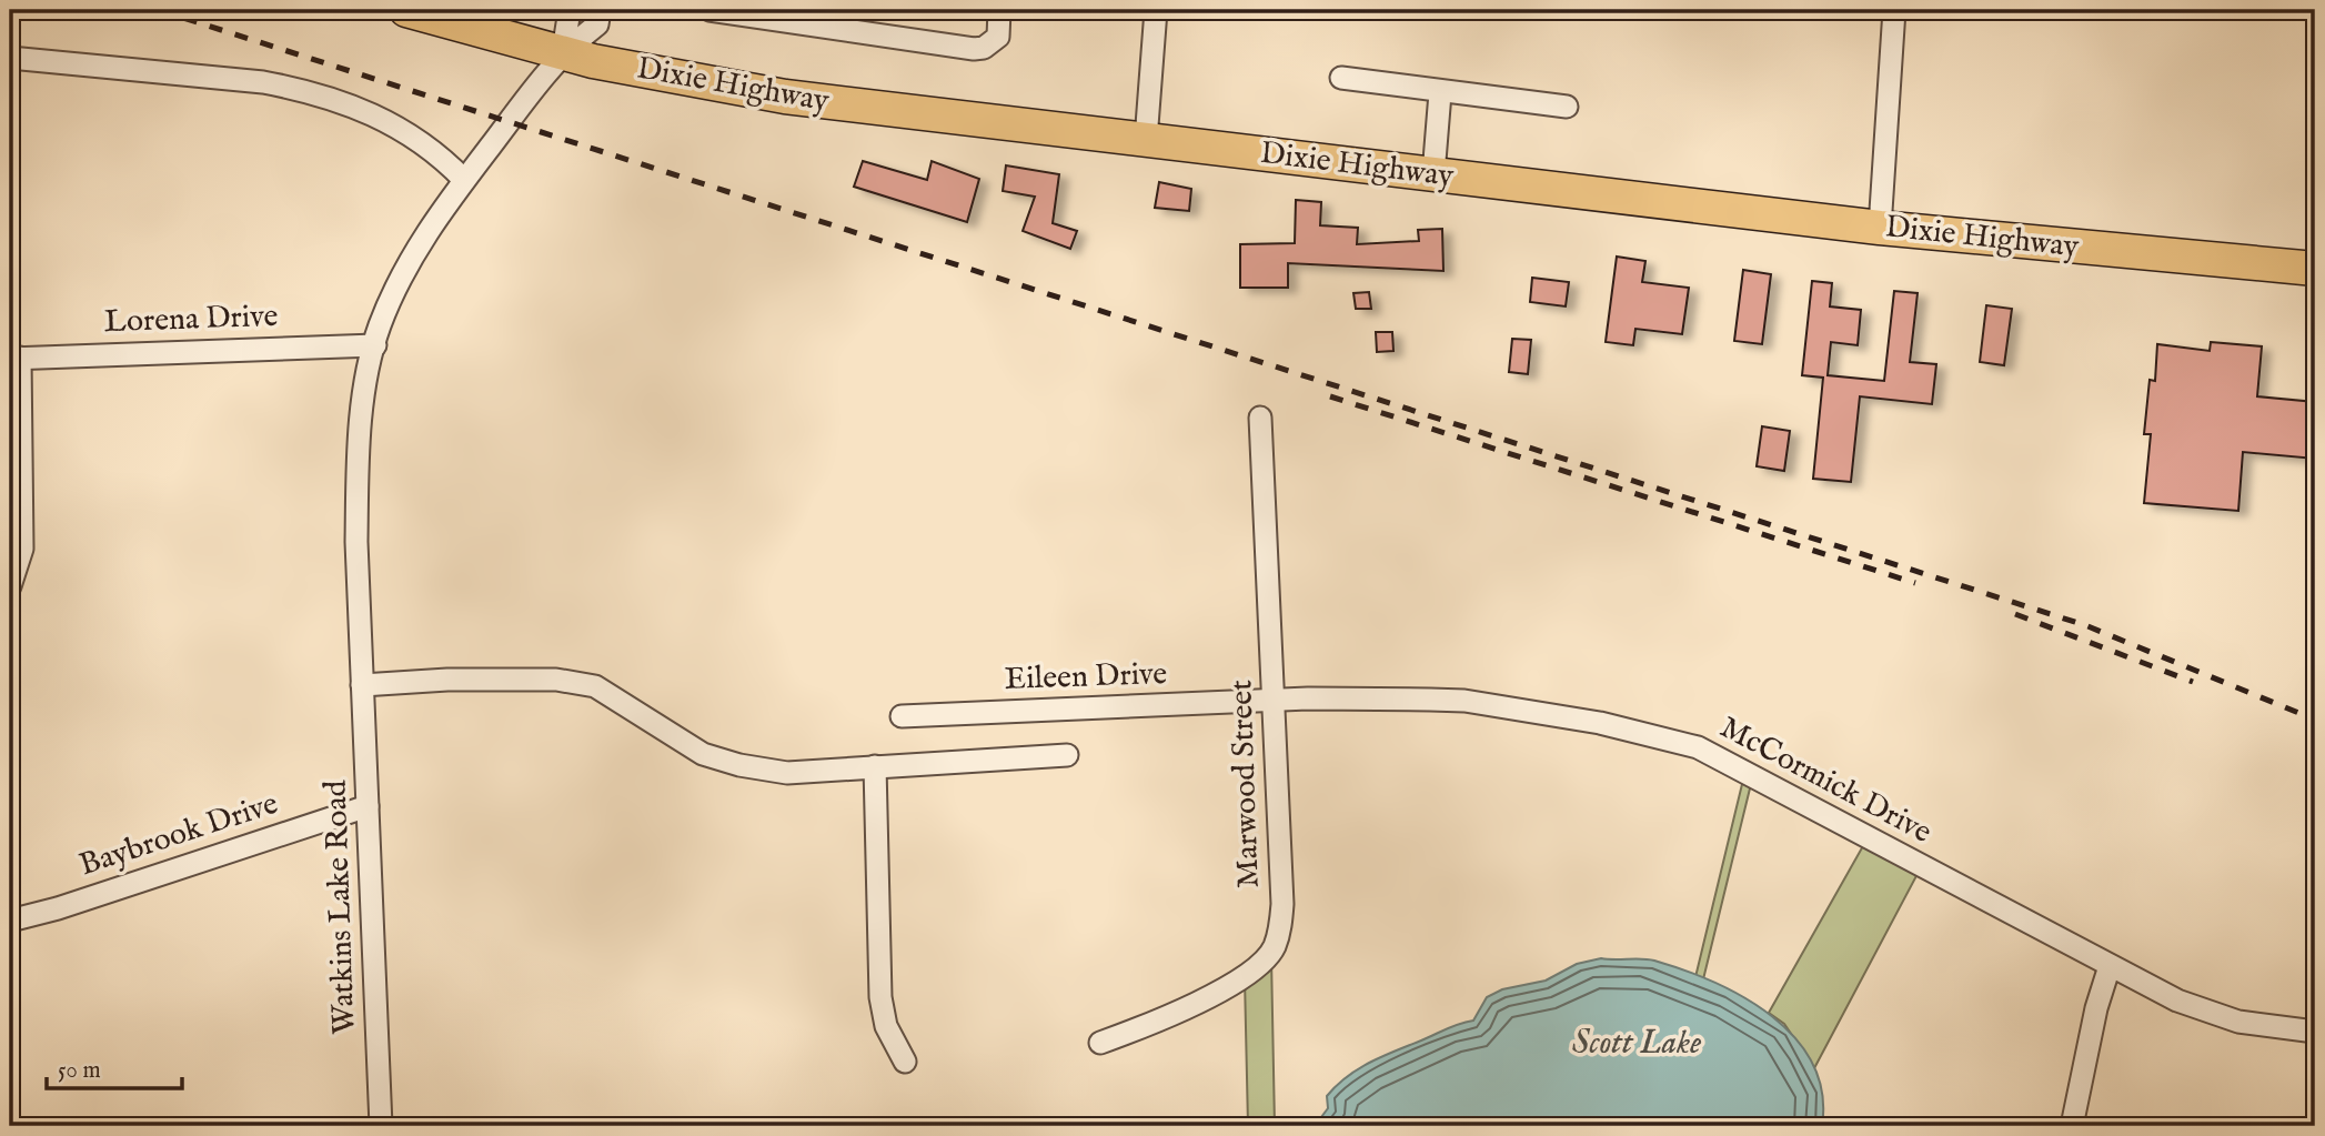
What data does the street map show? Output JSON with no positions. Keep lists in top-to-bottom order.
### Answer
{
  "streets": {
    "main road": ["Dixie Highway"],
    "street": [
      "Lorena Drive",
      "Eileen Drive",
      "McCormick Drive",
      "Marwood Street",
      "Baybrook Drive",
      "Watkins Lake Road"
    ]
  },
  "crossings": [
    ["Dixie Highway", "Watkins Lake Road"],
    ["Lorena Drive", "Watkins Lake Road"],
    ["Eileen Drive", "McCormick Drive"],
    ["Eileen Drive", "Marwood Street"],
    ["McCormick Drive", "Marwood Street"],
    ["Baybrook Drive", "Watkins Lake Road"]
  ],
  "water": ["Scott Lake"],
  "scale_bar": "50 m"
}
